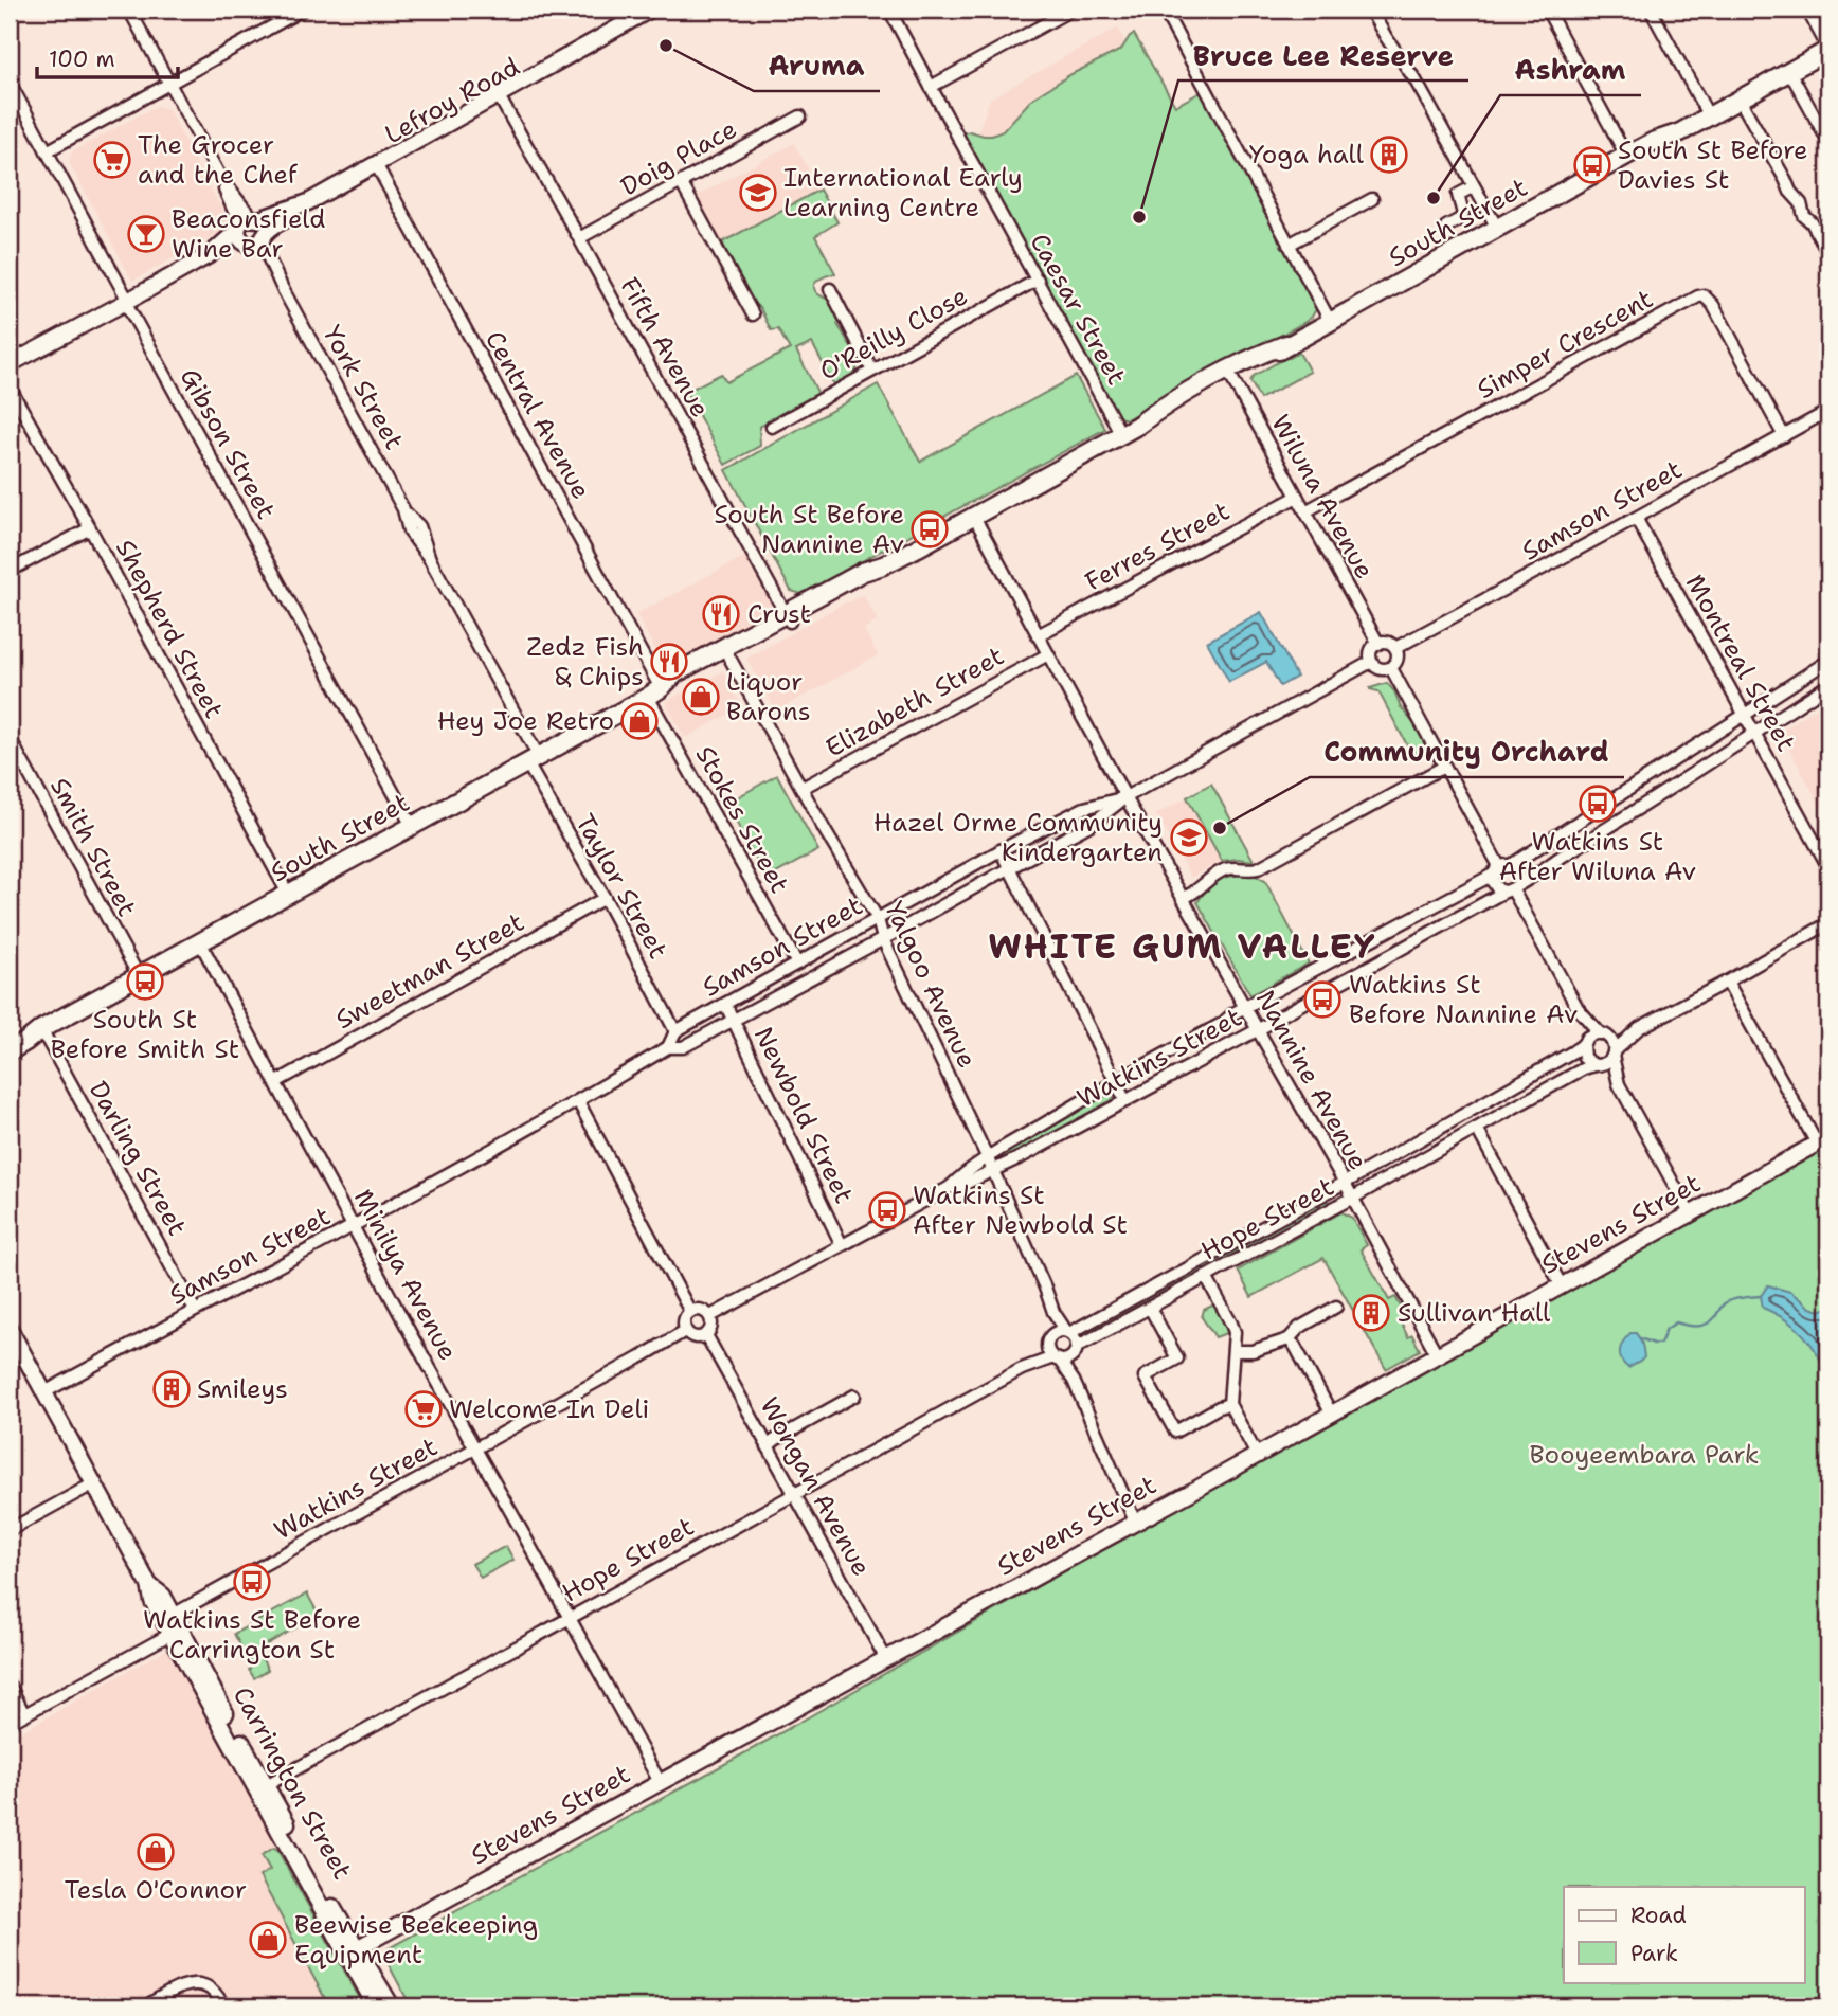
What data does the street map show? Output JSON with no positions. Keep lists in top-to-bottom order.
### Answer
{
  "streets": {
    "main road": ["South Street"],
    "street": [
      "Lefroy Road",
      "Doig Place",
      "Caesar Street",
      "O'Reilly Close",
      "Simper Crescent",
      "Fifth Avenue",
      "York Street",
      "Central Avenue",
      "Gibson Street",
      "Wiluna Avenue",
      "Samson Street",
      "Ferres Street",
      "Shepherd Street",
      "Montreal Street",
      "Elizabeth Street",
      "Stokes Street",
      "Smith Street",
      "Taylor Street",
      "Sweetman Street",
      "Yalgoo Avenue",
      "Watkins Street",
      "Nannine Avenue",
      "Newbold Street",
      "Darling Street",
      "Hope Street",
      "Stevens Street",
      "Minilya Avenue",
      "Wongan Avenue",
      "Carrington Street"
    ]
  },
  "crossings": [
    ["Lefroy Road", "Fifth Avenue"],
    ["Lefroy Road", "York Street"],
    ["Lefroy Road", "Central Avenue"],
    ["Lefroy Road", "Gibson Street"],
    ["Doig Place", "Fifth Avenue"],
    ["South Street", "Caesar Street"],
    ["South Street", "Fifth Avenue"],
    ["South Street", "York Street"],
    ["South Street", "Central Avenue"],
    ["South Street", "Gibson Street"],
    ["South Street", "Wiluna Avenue"],
    ["South Street", "Shepherd Street"],
    ["South Street", "Stokes Street"],
    ["South Street", "Smith Street"],
    ["South Street", "Taylor Street"],
    ["South Street", "Yalgoo Avenue"],
    ["South Street", "Nannine Avenue"],
    ["South Street", "Darling Street"],
    ["South Street", "Minilya Avenue"],
    ["Caesar Street", "O'Reilly Close"],
    ["Simper Crescent", "Wiluna Avenue"],
    ["Simper Crescent", "Samson Street"],
    ["York Street", "Taylor Street"],
    ["Central Avenue", "Stokes Street"],
    ["Wiluna Avenue", "Samson Street"],
    ["Wiluna Avenue", "Ferres Street"],
    ["Samson Street", "Montreal Street"],
    ["Samson Street", "Stokes Street"],
    ["Samson Street", "Taylor Street"],
    ["Samson Street", "Yalgoo Avenue"],
    ["Samson Street", "Nannine Avenue"],
    ["Samson Street", "Newbold Street"],
    ["Samson Street", "Darling Street"],
    ["Samson Street", "Minilya Avenue"],
    ["Samson Street", "Carrington Street"],
    ["Ferres Street", "Nannine Avenue"],
    ["Montreal Street", "Watkins Street"],
    ["Elizabeth Street", "Yalgoo Avenue"],
    ["Elizabeth Street", "Nannine Avenue"],
    ["Taylor Street", "Sweetman Street"],
    ["Sweetman Street", "Minilya Avenue"],
    ["Yalgoo Avenue", "Watkins Street"],
    ["Yalgoo Avenue", "Hope Street"],
    ["Watkins Street", "Nannine Avenue"],
    ["Watkins Street", "Newbold Street"],
    ["Watkins Street", "Minilya Avenue"],
    ["Watkins Street", "Wongan Avenue"],
    ["Watkins Street", "Carrington Street"],
    ["Nannine Avenue", "Hope Street"],
    ["Nannine Avenue", "Stevens Street"],
    ["Hope Street", "Minilya Avenue"],
    ["Hope Street", "Wongan Avenue"],
    ["Hope Street", "Carrington Street"],
    ["Stevens Street", "Minilya Avenue"],
    ["Stevens Street", "Wongan Avenue"],
    ["Stevens Street", "Carrington Street"]
  ],
  "districts": ["WHITE GUM VALLEY"],
  "parks": ["Booyeembara Park"],
  "places": {
    "other": [
      "Aruma",
      "Ashram",
      "Bruce Lee Reserve",
      "Community Orchard"
    ],
    "building": ["Yoga hall", "Sullivan Hall", "Smileys"],
    "supermarket": ["The Grocer and the Chef", "Welcome In Deli"],
    "bus stop": [
      "South St Before Davies St",
      "South St Before Nannine Av",
      "Watkins St After Wiluna Av",
      "South St Before Smith St",
      "Watkins St Before Nannine Av",
      "Watkins St After Newbold St",
      "Watkins St Before Carrington St"
    ],
    "school or university": ["International Early Learning Centre", "Hazel Orme Community Kindergarten"],
    "bar": ["Beaconsfield Wine Bar"],
    "restaurant": ["Crust", "Zedz Fish & Chips"],
    "shop": [
      "Liquor Barons",
      "Hey Joe Retro",
      "Tesla O'Connor",
      "Beewise Beekeeping Equipment"
    ]
  },
  "legend": ["Road", "Park"],
  "scale_bar": "100 m"
}
